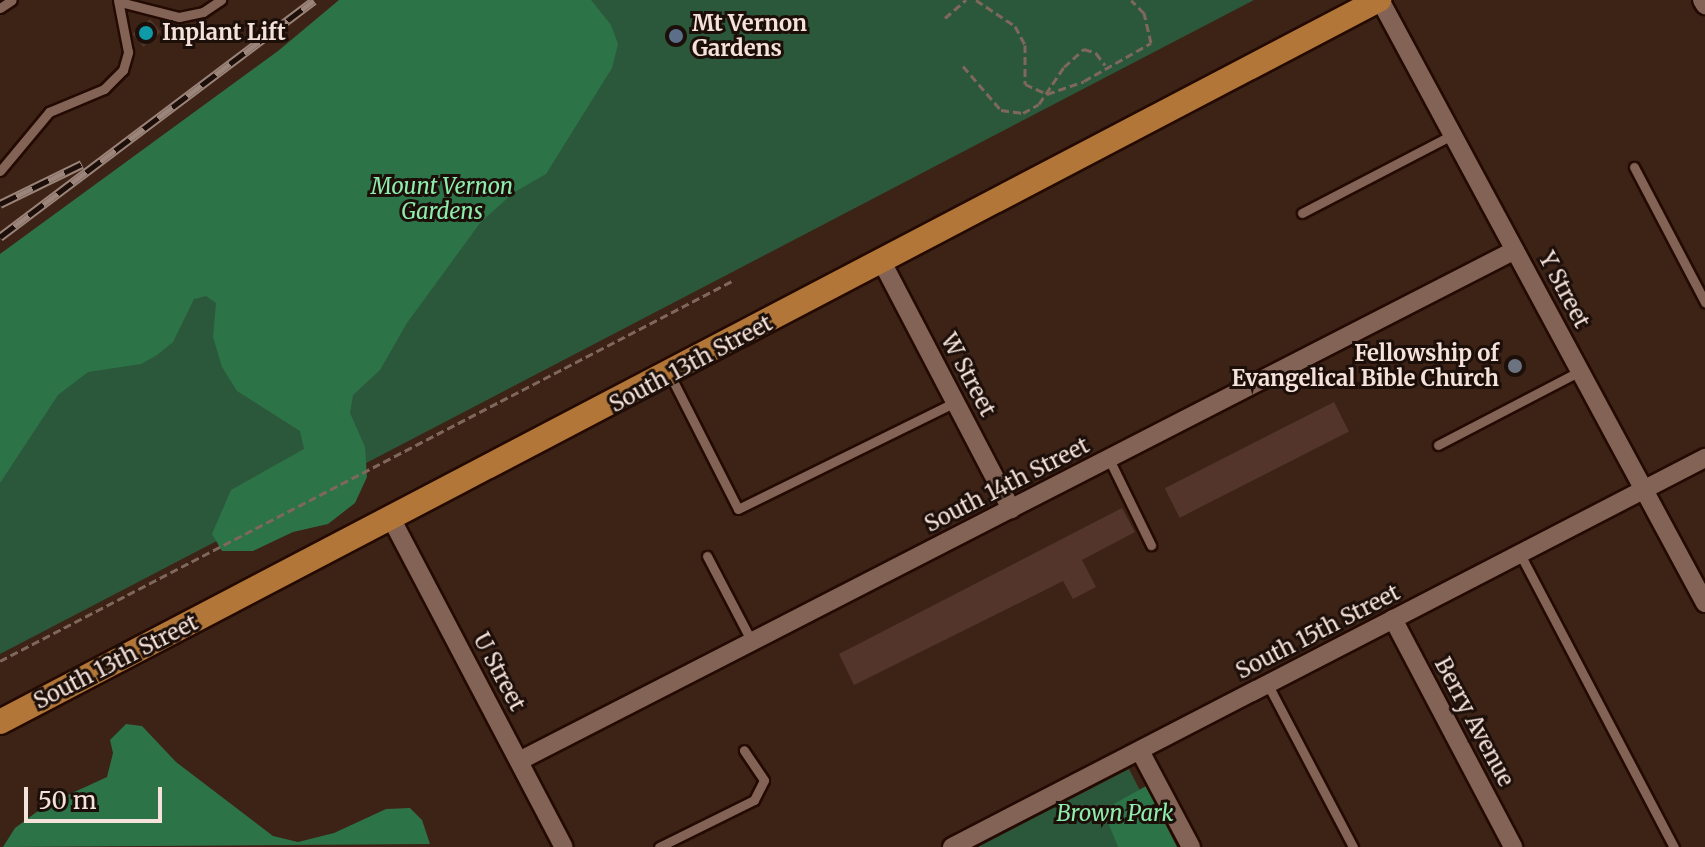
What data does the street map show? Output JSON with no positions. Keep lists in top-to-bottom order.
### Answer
{
  "streets": {
    "main road": ["South 13th Street"],
    "street": [
      "Y Street",
      "W Street",
      "South 14th Street",
      "South 15th Street",
      "U Street",
      "Berry Avenue"
    ]
  },
  "crossings": [
    ["Y Street", "South 13th Street"],
    ["Y Street", "South 14th Street"],
    ["Y Street", "South 15th Street"],
    ["South 13th Street", "W Street"],
    ["South 13th Street", "U Street"],
    ["W Street", "South 14th Street"],
    ["South 14th Street", "U Street"],
    ["South 15th Street", "Berry Avenue"]
  ],
  "parks": ["Mount Vernon Gardens", "Brown Park"],
  "places": ["Inplant Lift", "Mt Vernon Gardens", "Fellowship of Evangelical Bible Church"],
  "scale_bar": "50 m"
}
